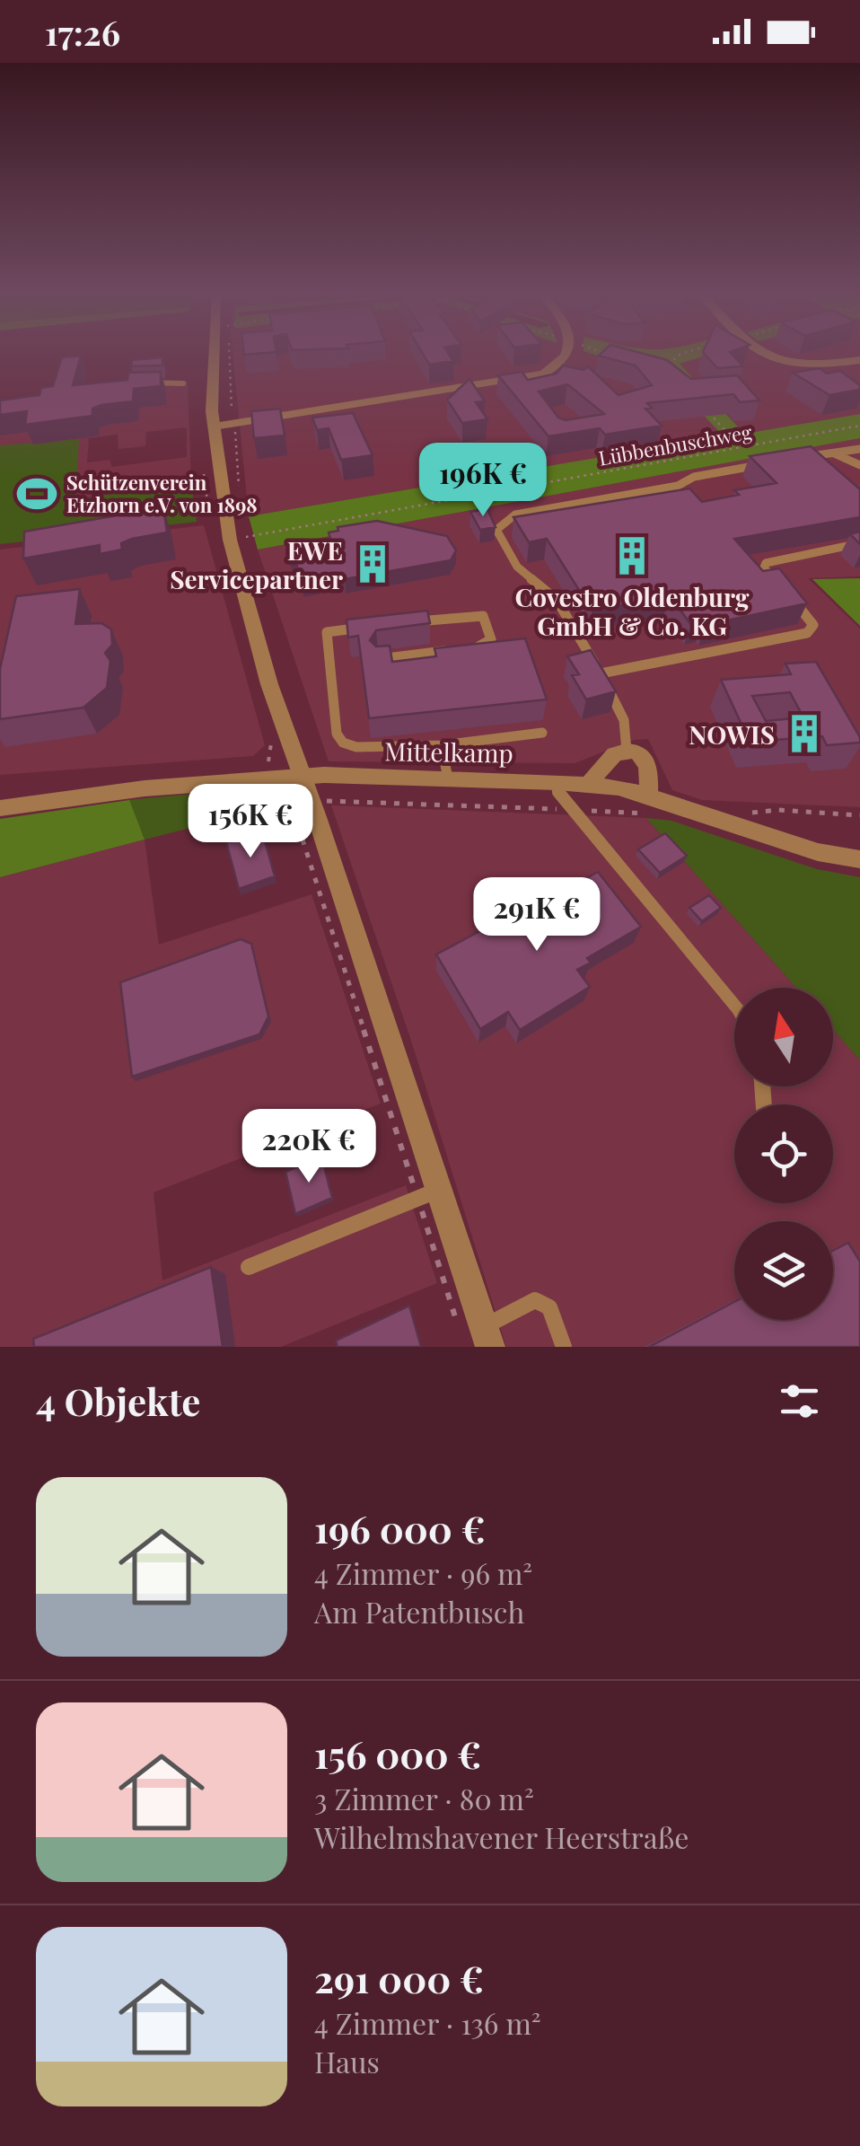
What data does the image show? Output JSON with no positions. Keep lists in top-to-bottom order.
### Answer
{
  "streets": {
    "street": ["Mittelkamp"],
    "path": ["Lübbenbuschweg"]
  },
  "places": {
    "sports": ["Schützenverein Etzhorn e.V. von 1898"],
    "building": ["Covestro Oldenburg GmbH & Co. KG", "EWE Servicepartner", "NOWIS"]
  },
  "north": "top",
  "page": {
    "status": "17:26",
    "price": [
      "196K €",
      "156K €",
      "291K €",
      "220K €"
    ],
    "heading": "4 Objekte",
    "list": [
      {
        "name": "196 000 €",
        "note": "4 Zimmer · 96 m² · Am Patentbusch"
      },
      {
        "name": "156 000 €",
        "note": "3 Zimmer · 80 m² · Wilhelmshavener Heerstraße"
      },
      {
        "name": "291 000 €",
        "note": "4 Zimmer · 136 m² · Haus"
      }
    ]
  }
}
